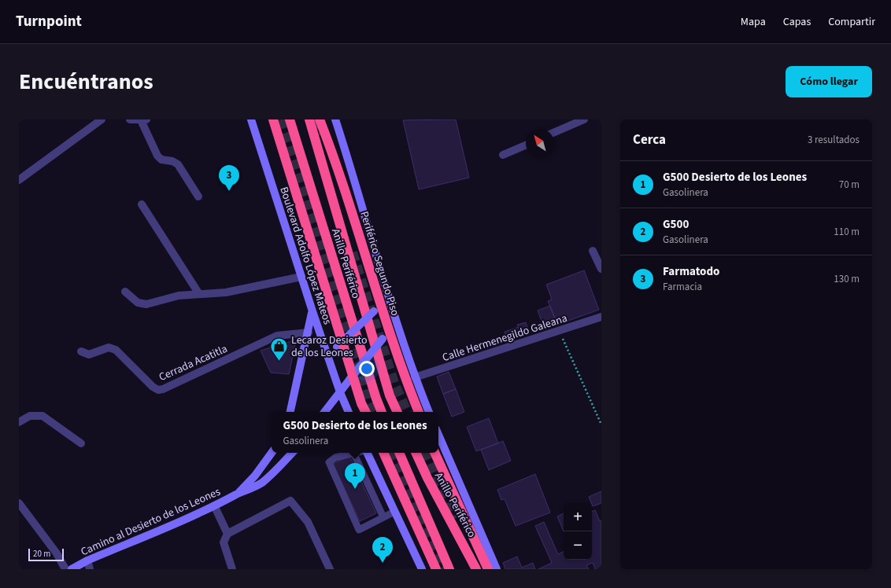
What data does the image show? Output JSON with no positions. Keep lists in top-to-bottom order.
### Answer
{
  "streets": {
    "highway": ["Anillo Periférico", "Periférico Segundo Piso"],
    "main road": ["Boulevard Adolfo López Mateos", "Camino al Desierto de los Leones"],
    "street": ["Calle Hermenegildo Galeana", "Cerrada Acatitla"]
  },
  "places": {
    "shop": ["Lecaroz Desierto de los Leones"]
  },
  "scale_bar": "20 m",
  "north": "top left",
  "page": {
    "header": "Turnpoint",
    "nav": ["Mapa", "Capas", "Compartir"],
    "title": "Encuéntranos",
    "buttons": "Cómo llegar",
    "heading": ["Cerca", "3 resultados"],
    "list": [
      {
        "mark": "1",
        "name": "G500 Desierto de los Leones",
        "note": "Gasolinera",
        "value": "70 m"
      },
      {
        "mark": "2",
        "name": "G500",
        "note": "Gasolinera",
        "value": "110 m"
      },
      {
        "mark": "3",
        "name": "Farmatodo",
        "note": "Farmacia",
        "value": "130 m"
      }
    ],
    "pins": ["3", "1", "2"],
    "popup": ["G500 Desierto de los Leones", "Gasolinera"],
    "map_buttons": ["+", "−"],
    "scale": "20 m"
  }
}
